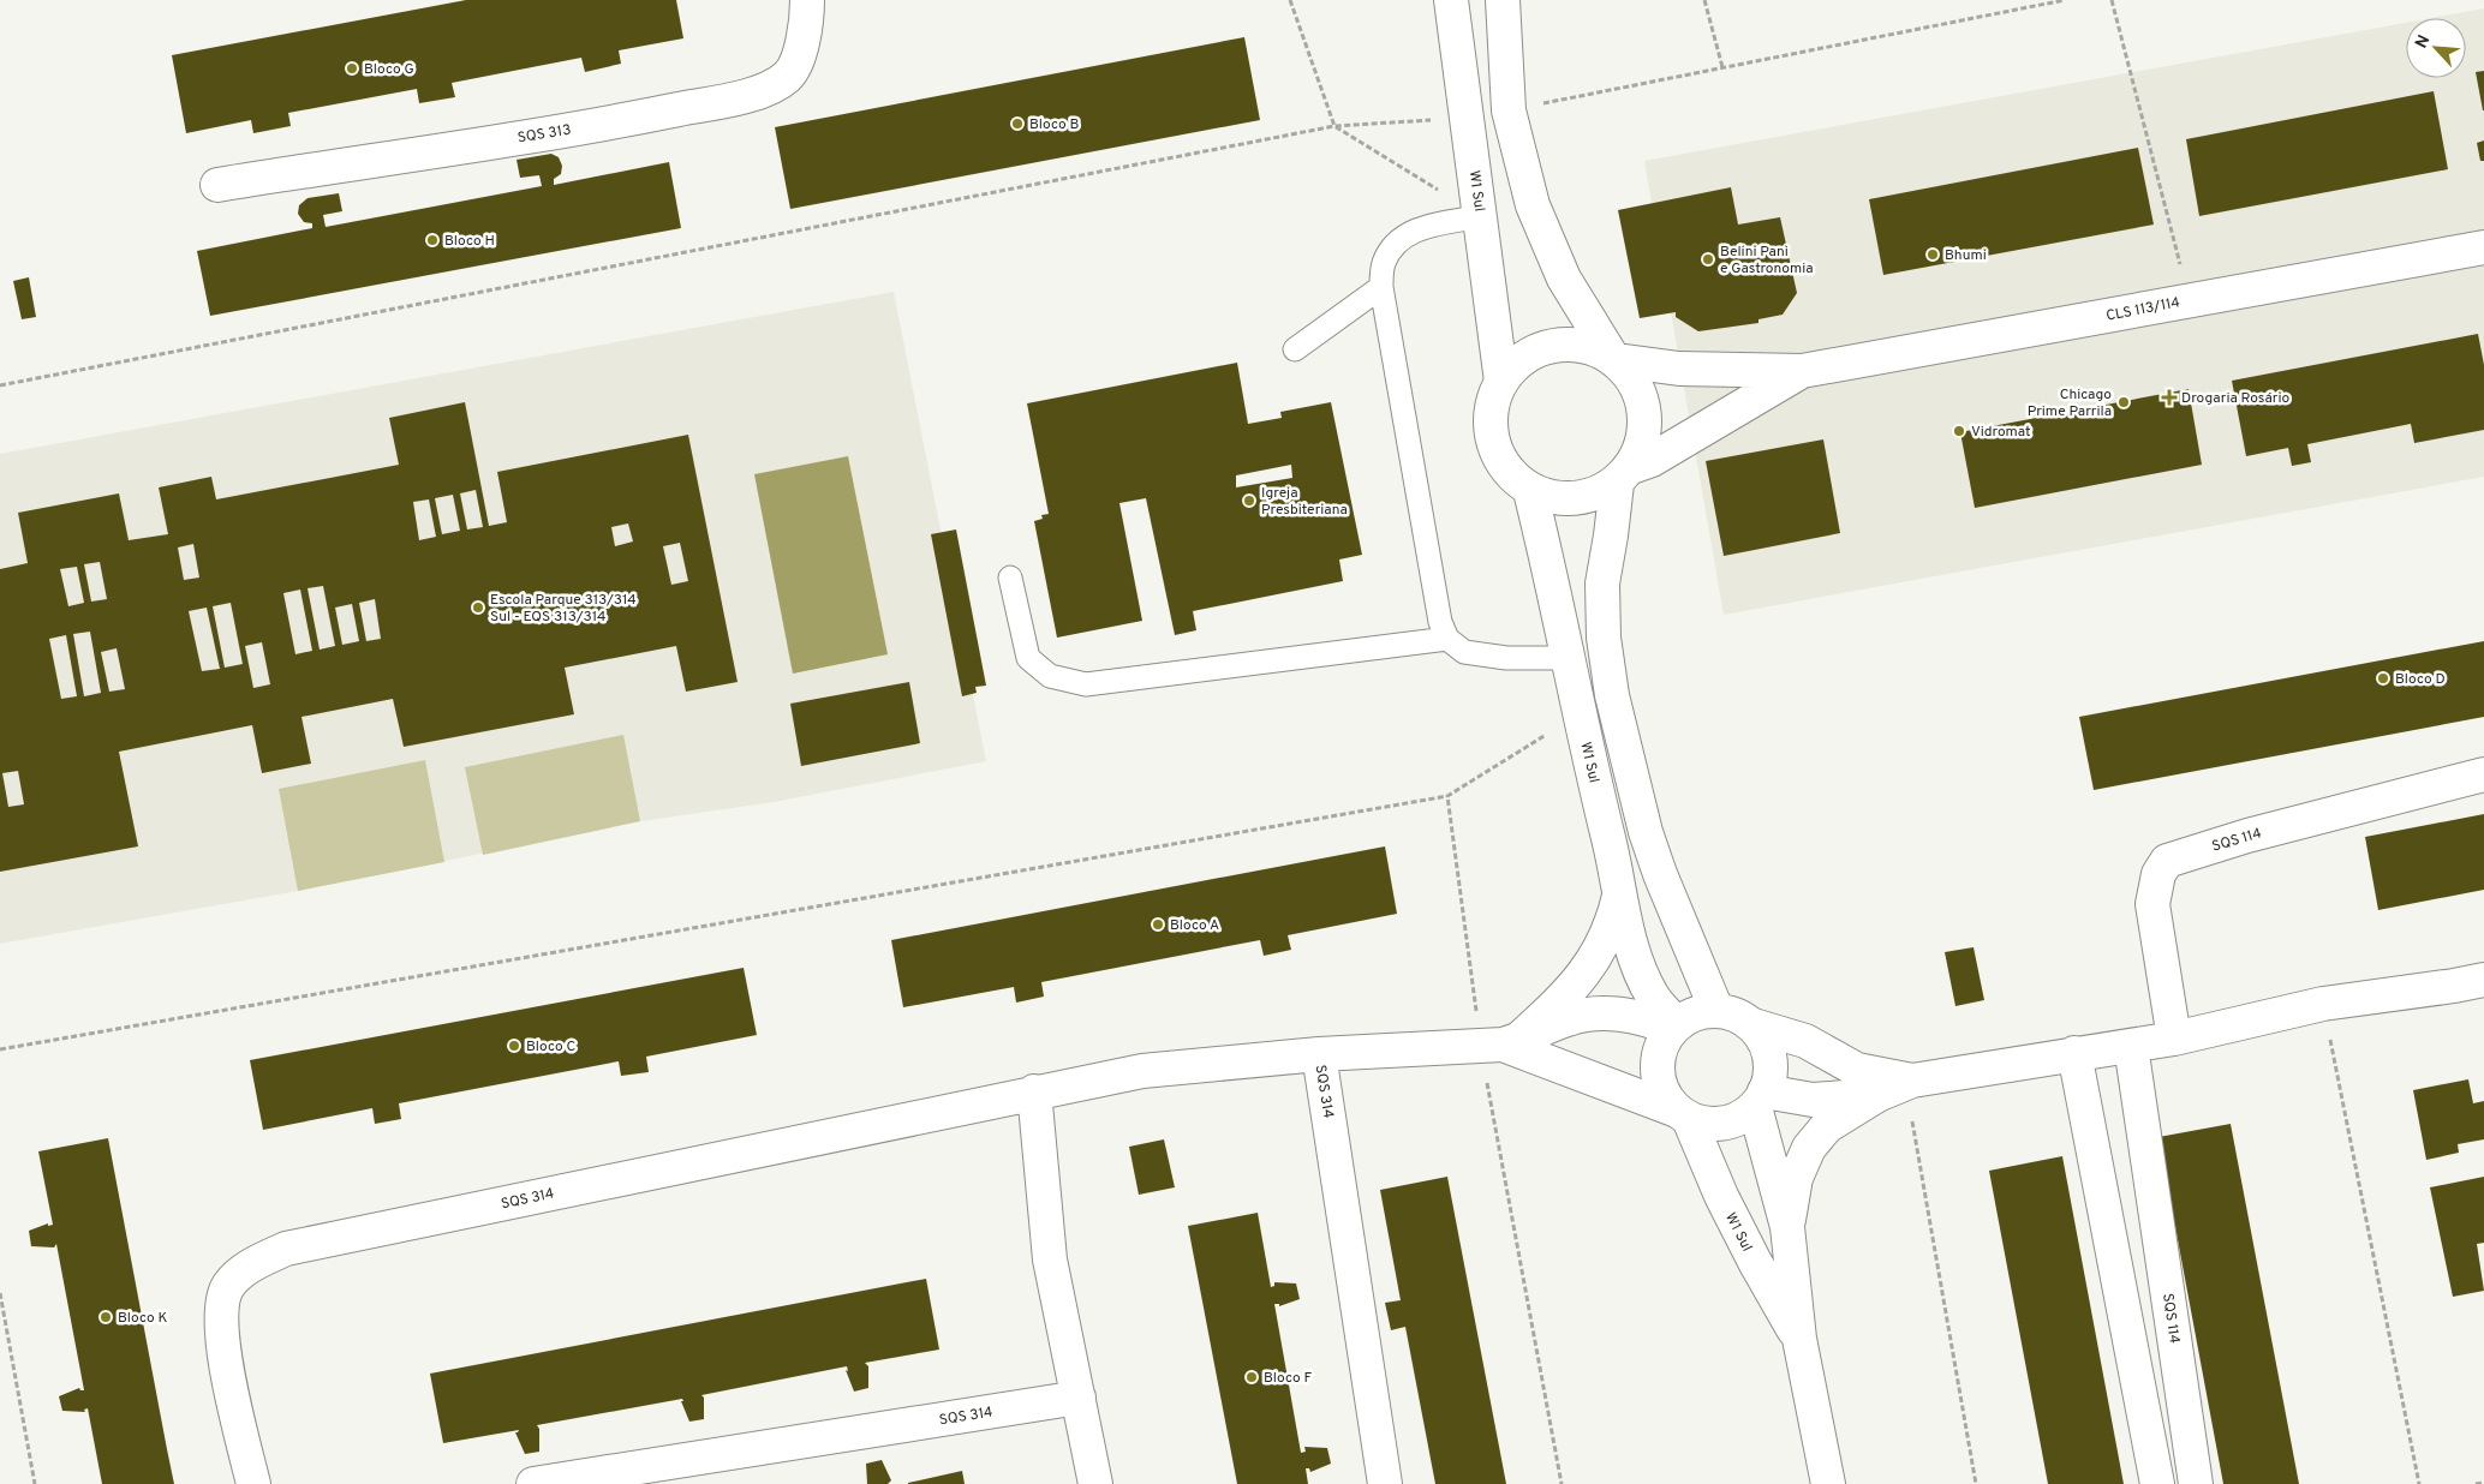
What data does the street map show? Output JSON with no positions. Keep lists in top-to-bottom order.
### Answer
{
  "streets": {
    "street": [
      "SQS 313",
      "W1 Sul",
      "CLS 113/114",
      "SQS 114",
      "SQS 314"
    ]
  },
  "crossings": [
    ["W1 Sul", "CLS 113/114"],
    ["W1 Sul", "SQS 314"]
  ],
  "places": {
    "other": [
      "Bloco G",
      "Bloco B",
      "Bloco H",
      "Bhumi",
      "Belini Pani e Gastronomia",
      "Chicago Prime Parrila",
      "Vidromat",
      "Igreja Presbiteriana",
      "Escola Parque 313/314 Sul - EQS 313/314",
      "Bloco D",
      "Bloco A",
      "Bloco C",
      "Bloco K",
      "Bloco F"
    ],
    "health": ["Drogaria Rosário"]
  },
  "north": "top left"
}
